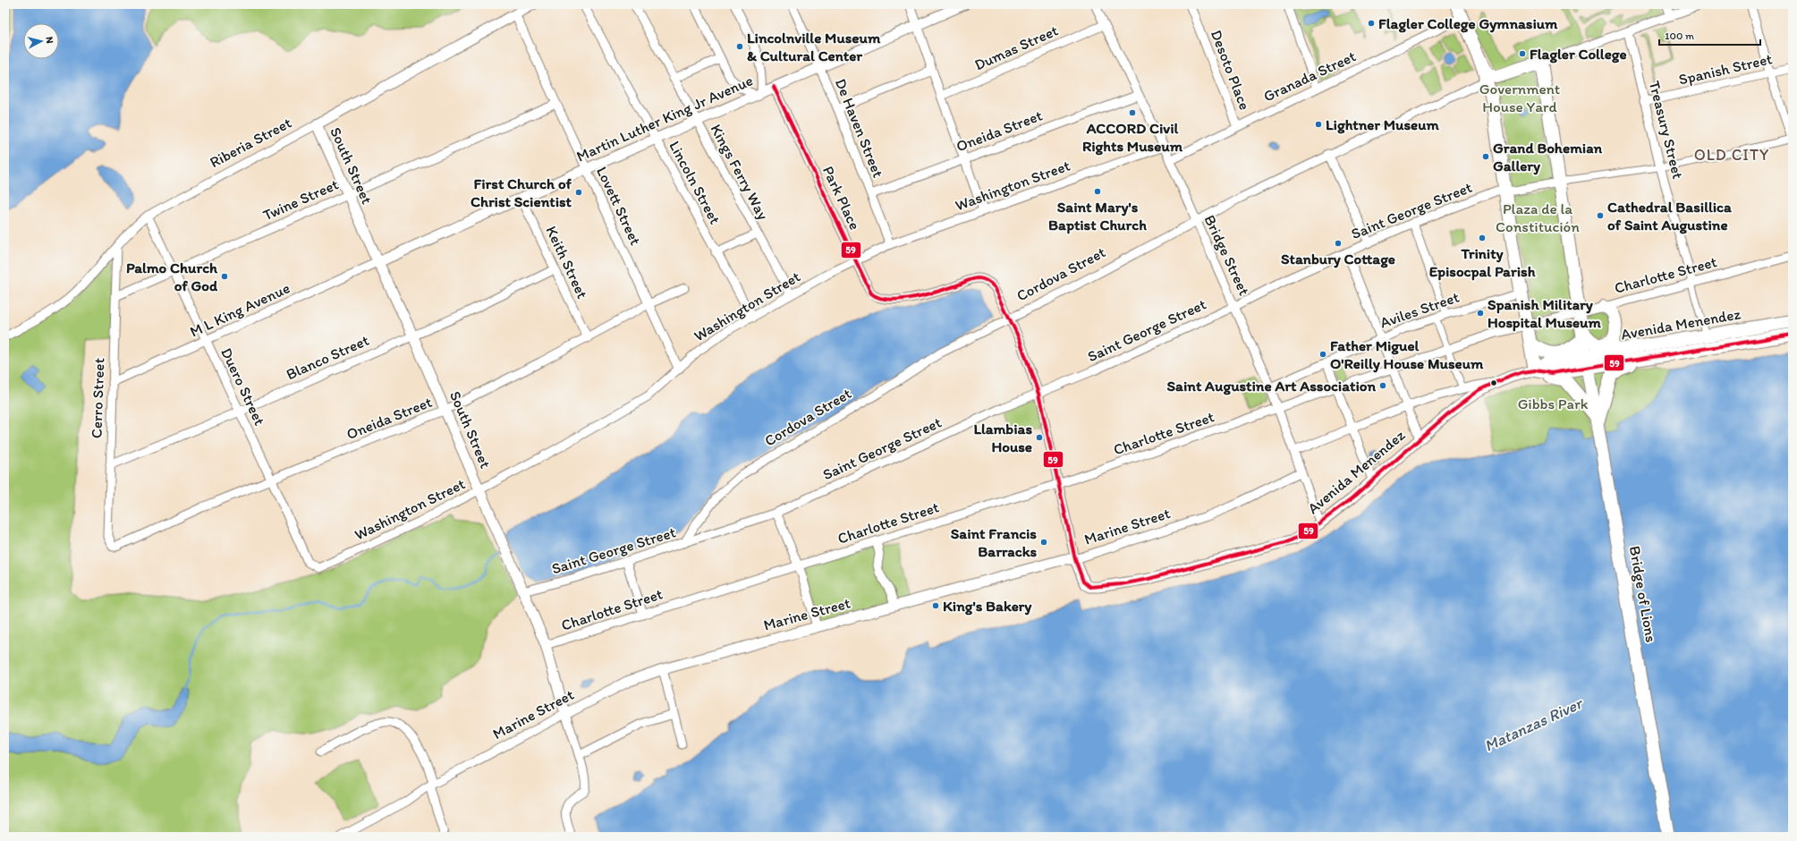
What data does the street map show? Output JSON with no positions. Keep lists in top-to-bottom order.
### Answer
{
  "streets": {
    "main road": ["Cordova Street", "Avenida Menendez", "Bridge of Lions"],
    "street": [
      "Dumas Street",
      "Spanish Street",
      "Desoto Place",
      "Granada Street",
      "Martin Luther King Jr Avenue",
      "De Haven Street",
      "Treasury Street",
      "Oneida Street",
      "Riberia Street",
      "South Street",
      "Kings Ferry Way",
      "Lincoln Street",
      "Washington Street",
      "Park Place",
      "Twine Street",
      "Lovett Street",
      "Saint George Street",
      "Bridge Street",
      "Keith Street",
      "Charlotte Street",
      "M L King Avenue",
      "Aviles Street",
      "Blanco Street",
      "Duero Street",
      "Cerro Street",
      "Marine Street"
    ]
  },
  "crossings": [
    ["Dumas Street", "Bridge Street"],
    ["Spanish Street", "Treasury Street"],
    ["Desoto Place", "Granada Street"],
    ["Granada Street", "Bridge Street"],
    ["Martin Luther King Jr Avenue", "De Haven Street"],
    ["Martin Luther King Jr Avenue", "South Street"],
    ["Martin Luther King Jr Avenue", "Kings Ferry Way"],
    ["Martin Luther King Jr Avenue", "Lincoln Street"],
    ["Martin Luther King Jr Avenue", "Park Place"],
    ["Martin Luther King Jr Avenue", "Lovett Street"],
    ["Martin Luther King Jr Avenue", "Keith Street"],
    ["Martin Luther King Jr Avenue", "M L King Avenue"],
    ["De Haven Street", "Oneida Street"],
    ["De Haven Street", "Washington Street"],
    ["Treasury Street", "Saint George Street"],
    ["Treasury Street", "Cordova Street"],
    ["Treasury Street", "Charlotte Street"],
    ["Treasury Street", "Avenida Menendez"],
    ["Oneida Street", "South Street"],
    ["Oneida Street", "Lovett Street"],
    ["Oneida Street", "Bridge Street"],
    ["Oneida Street", "Keith Street"],
    ["Oneida Street", "Duero Street"],
    ["Oneida Street", "Cerro Street"],
    ["Riberia Street", "South Street"],
    ["Riberia Street", "Lovett Street"],
    ["Riberia Street", "Duero Street"],
    ["Riberia Street", "Cerro Street"],
    ["South Street", "Washington Street"],
    ["South Street", "Twine Street"],
    ["South Street", "Saint George Street"],
    ["South Street", "Charlotte Street"],
    ["South Street", "M L King Avenue"],
    ["South Street", "Blanco Street"],
    ["South Street", "Marine Street"],
    ["Kings Ferry Way", "Washington Street"],
    ["Lincoln Street", "Washington Street"],
    ["Washington Street", "Park Place"],
    ["Washington Street", "Lovett Street"],
    ["Washington Street", "Bridge Street"],
    ["Washington Street", "Duero Street"],
    ["Park Place", "Cordova Street"],
    ["Twine Street", "Lovett Street"],
    ["Twine Street", "Duero Street"],
    ["Twine Street", "Cerro Street"],
    ["Saint George Street", "Bridge Street"],
    ["Saint George Street", "Cordova Street"],
    ["Bridge Street", "Cordova Street"],
    ["Bridge Street", "Charlotte Street"],
    ["Bridge Street", "Aviles Street"],
    ["Bridge Street", "Avenida Menendez"],
    ["Bridge Street", "Marine Street"],
    ["Keith Street", "Blanco Street"],
    ["Charlotte Street", "Bridge of Lions"],
    ["M L King Avenue", "Duero Street"],
    ["M L King Avenue", "Cerro Street"],
    ["Avenida Menendez", "Marine Street"],
    ["Avenida Menendez", "Bridge of Lions"],
    ["Blanco Street", "Duero Street"],
    ["Blanco Street", "Cerro Street"]
  ],
  "districts": ["OLD CITY"],
  "water": ["Matanzas River"],
  "parks": ["Government House Yard", "Plaza de la Constitución", "Gibbs Park"],
  "places": [
    "Flagler College Gymnasium",
    "Lincolnville Museum & Cultural Center",
    "Flagler College",
    "ACCORD Civil Rights Museum",
    "Lightner Museum",
    "Grand Bohemian Gallery",
    "Saint Mary's Baptist Church",
    "First Church of Christ Scientist",
    "Cathedral Basillica of Saint Augustine",
    "Trinity Episocpal Parish",
    "Stanbury Cottage",
    "Palmo Church of God",
    "Spanish Military Hospital Museum",
    "Father Miguel O'Reilly House Museum",
    "Saint Augustine Art Association",
    "Llambias House",
    "Saint Francis Barracks",
    "King's Bakery"
  ],
  "lines": ["transit line 59"],
  "scale_bar": "100 m",
  "north": "right"
}
